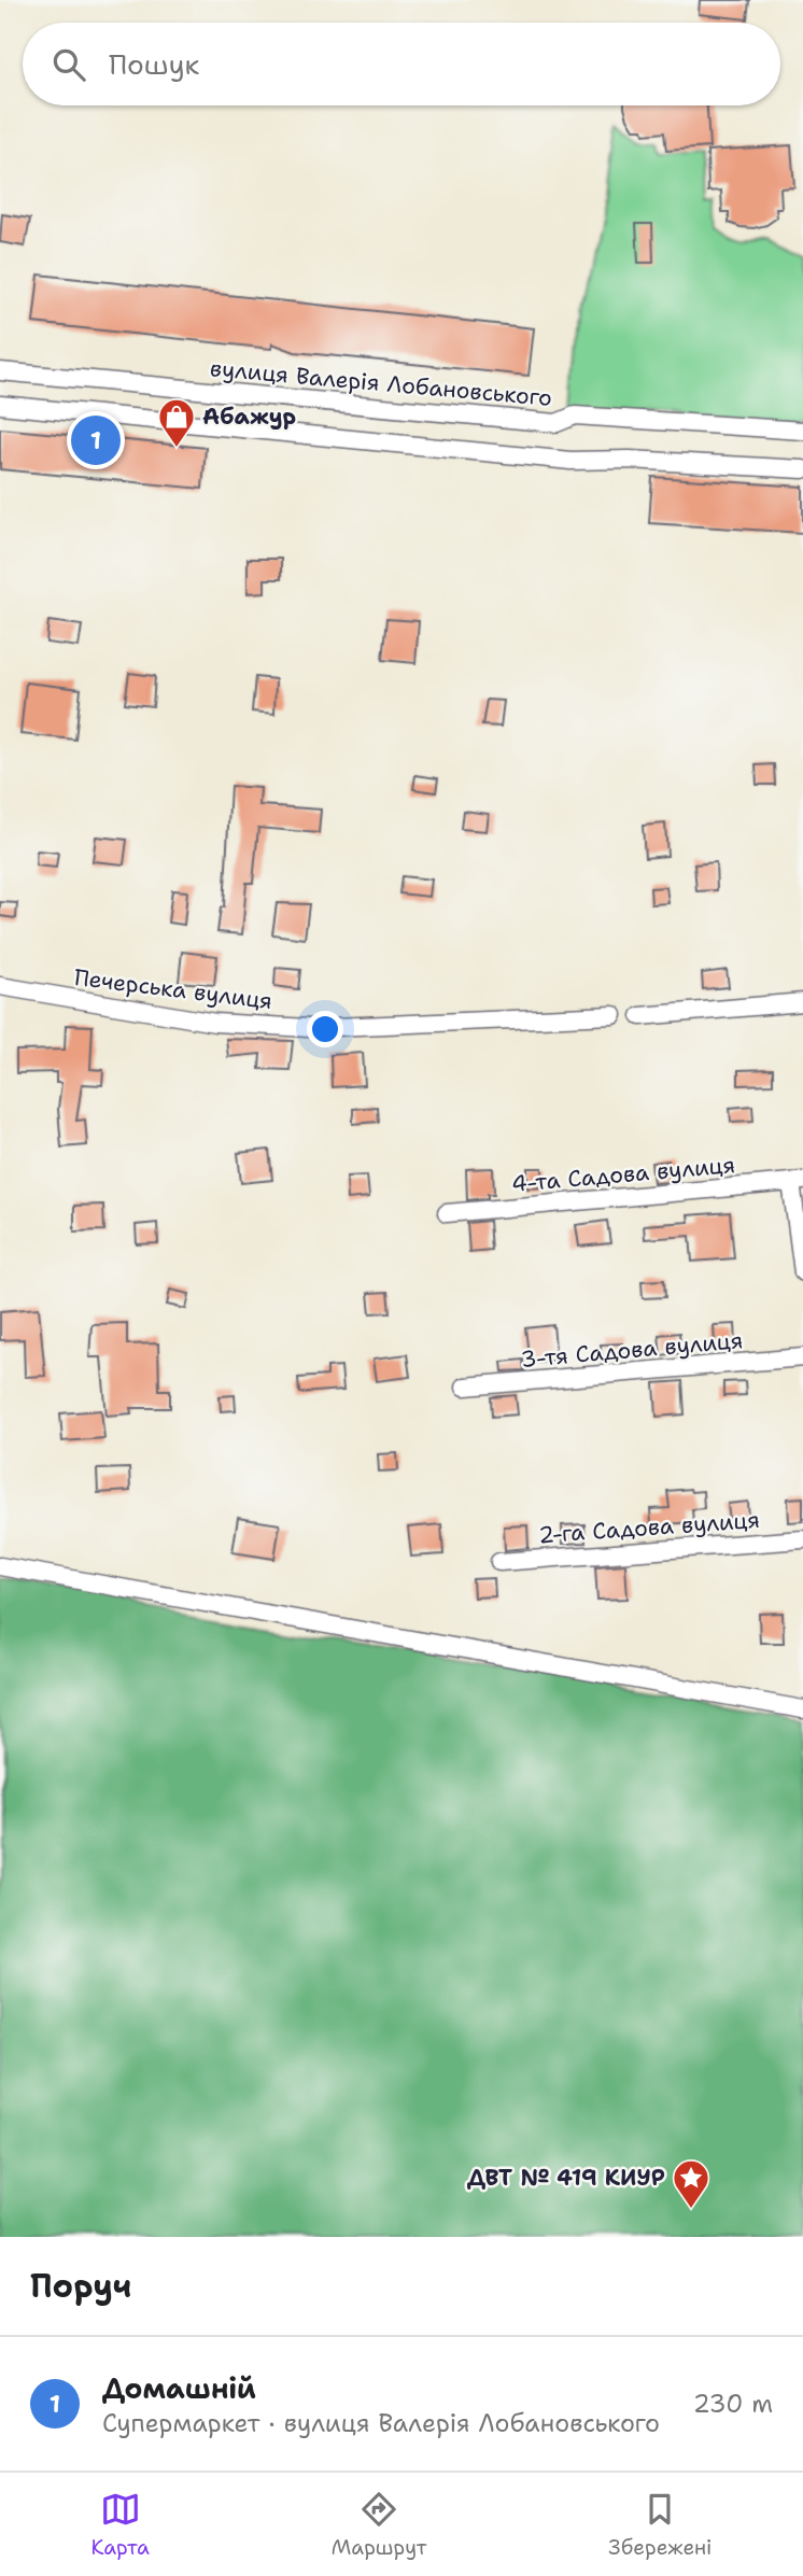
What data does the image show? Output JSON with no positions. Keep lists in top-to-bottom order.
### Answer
{
  "streets": {
    "street": [
      "вулиця Валерія Лобановського",
      "Печерська вулиця",
      "4-та Садова вулиця",
      "3-тя Садова вулиця",
      "2-га Садова вулиця"
    ]
  },
  "places": {
    "shop": ["Абажур"],
    "place": ["ДВТ № 419 КИУР"]
  },
  "page": {
    "search": "Пошук",
    "pins": "1",
    "heading": "Поруч",
    "list": [
      {
        "mark": "1",
        "name": "Домашній",
        "note": "Супермаркет · вулиця Валерія Лобановського",
        "value": "230 m"
      }
    ],
    "nav": ["Карта", "Маршрут", "Збережені"]
  }
}
